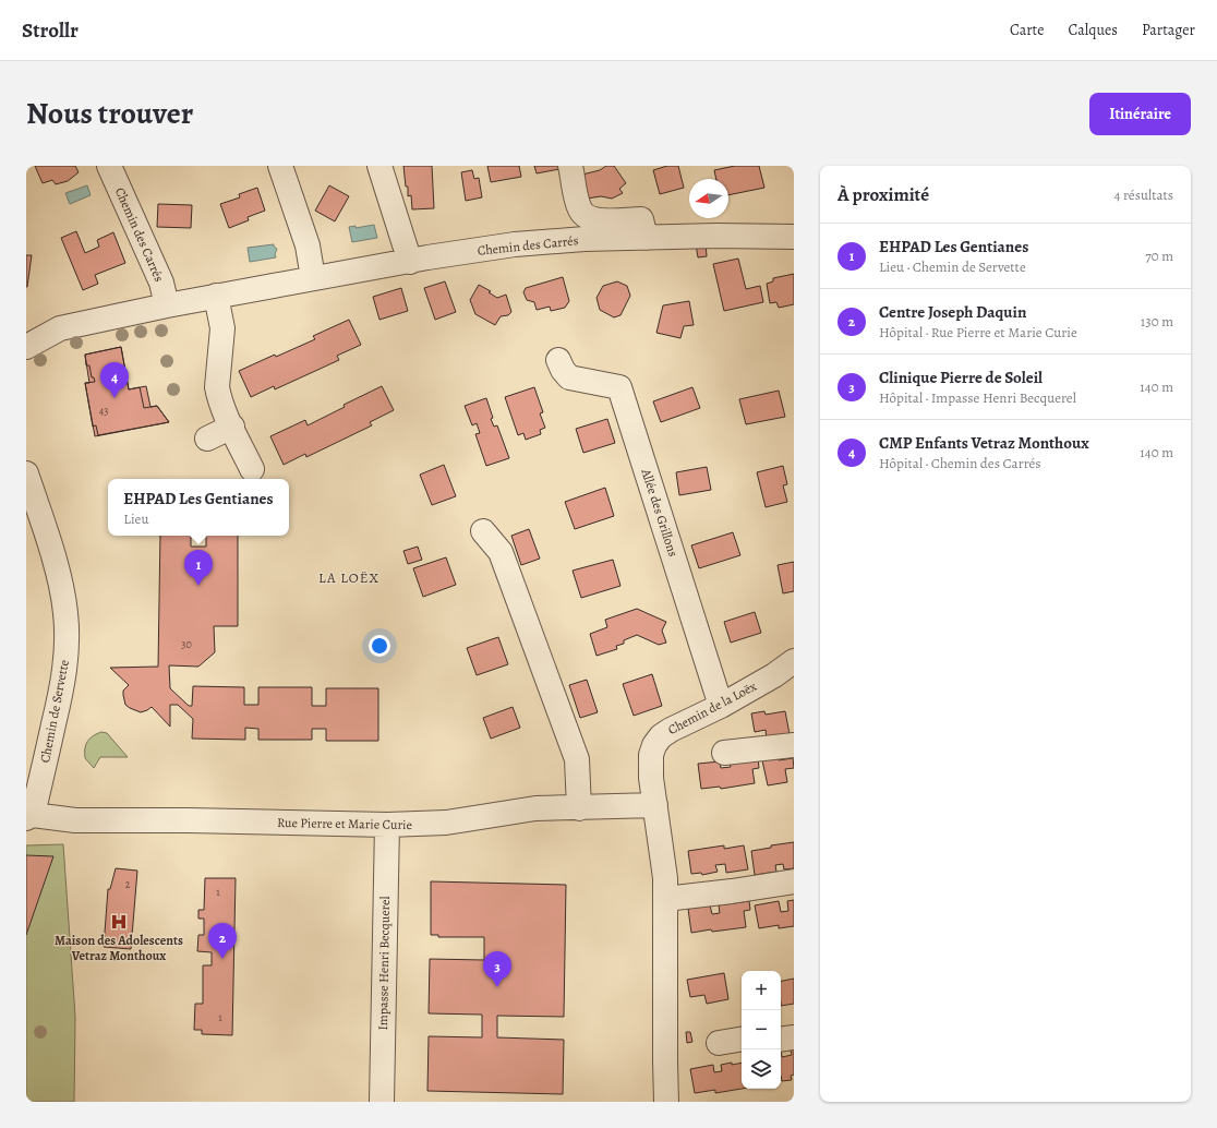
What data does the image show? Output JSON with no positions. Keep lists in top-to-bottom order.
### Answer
{
  "streets": {
    "street": [
      "Chemin des Carrés",
      "Allée des Grillons",
      "Chemin de la Loëx",
      "Chemin de Servette",
      "Rue Pierre et Marie Curie",
      "Impasse Henri Becquerel"
    ]
  },
  "crossings": [
    ["Allée des Grillons", "Chemin de la Loëx"],
    ["Chemin de la Loëx", "Rue Pierre et Marie Curie"],
    ["Chemin de Servette", "Rue Pierre et Marie Curie"],
    ["Rue Pierre et Marie Curie", "Impasse Henri Becquerel"]
  ],
  "districts": ["LA LOËX"],
  "places": {
    "hospital": ["Maison des Adolescents Vetraz Monthoux"]
  },
  "house_numbers": [
    "43",
    "30",
    "2",
    "1",
    "1"
  ],
  "north": "left",
  "page": {
    "header": "Strollr",
    "nav": ["Carte", "Calques", "Partager"],
    "title": "Nous trouver",
    "buttons": "Itinéraire",
    "heading": ["À proximité", "4 résultats"],
    "list": [
      {
        "mark": "1",
        "name": "EHPAD Les Gentianes",
        "note": "Lieu · Chemin de Servette",
        "value": "70 m"
      },
      {
        "mark": "2",
        "name": "Centre Joseph Daquin",
        "note": "Hôpital · Rue Pierre et Marie Curie",
        "value": "130 m"
      },
      {
        "mark": "3",
        "name": "Clinique Pierre de Soleil",
        "note": "Hôpital · Impasse Henri Becquerel",
        "value": "140 m"
      },
      {
        "mark": "4",
        "name": "CMP Enfants Vetraz Monthoux",
        "note": "Hôpital · Chemin des Carrés",
        "value": "140 m"
      }
    ],
    "pins": [
      "4",
      "1",
      "2",
      "3"
    ],
    "popup": ["EHPAD Les Gentianes", "Lieu"],
    "map_buttons": ["+", "−"]
  }
}
